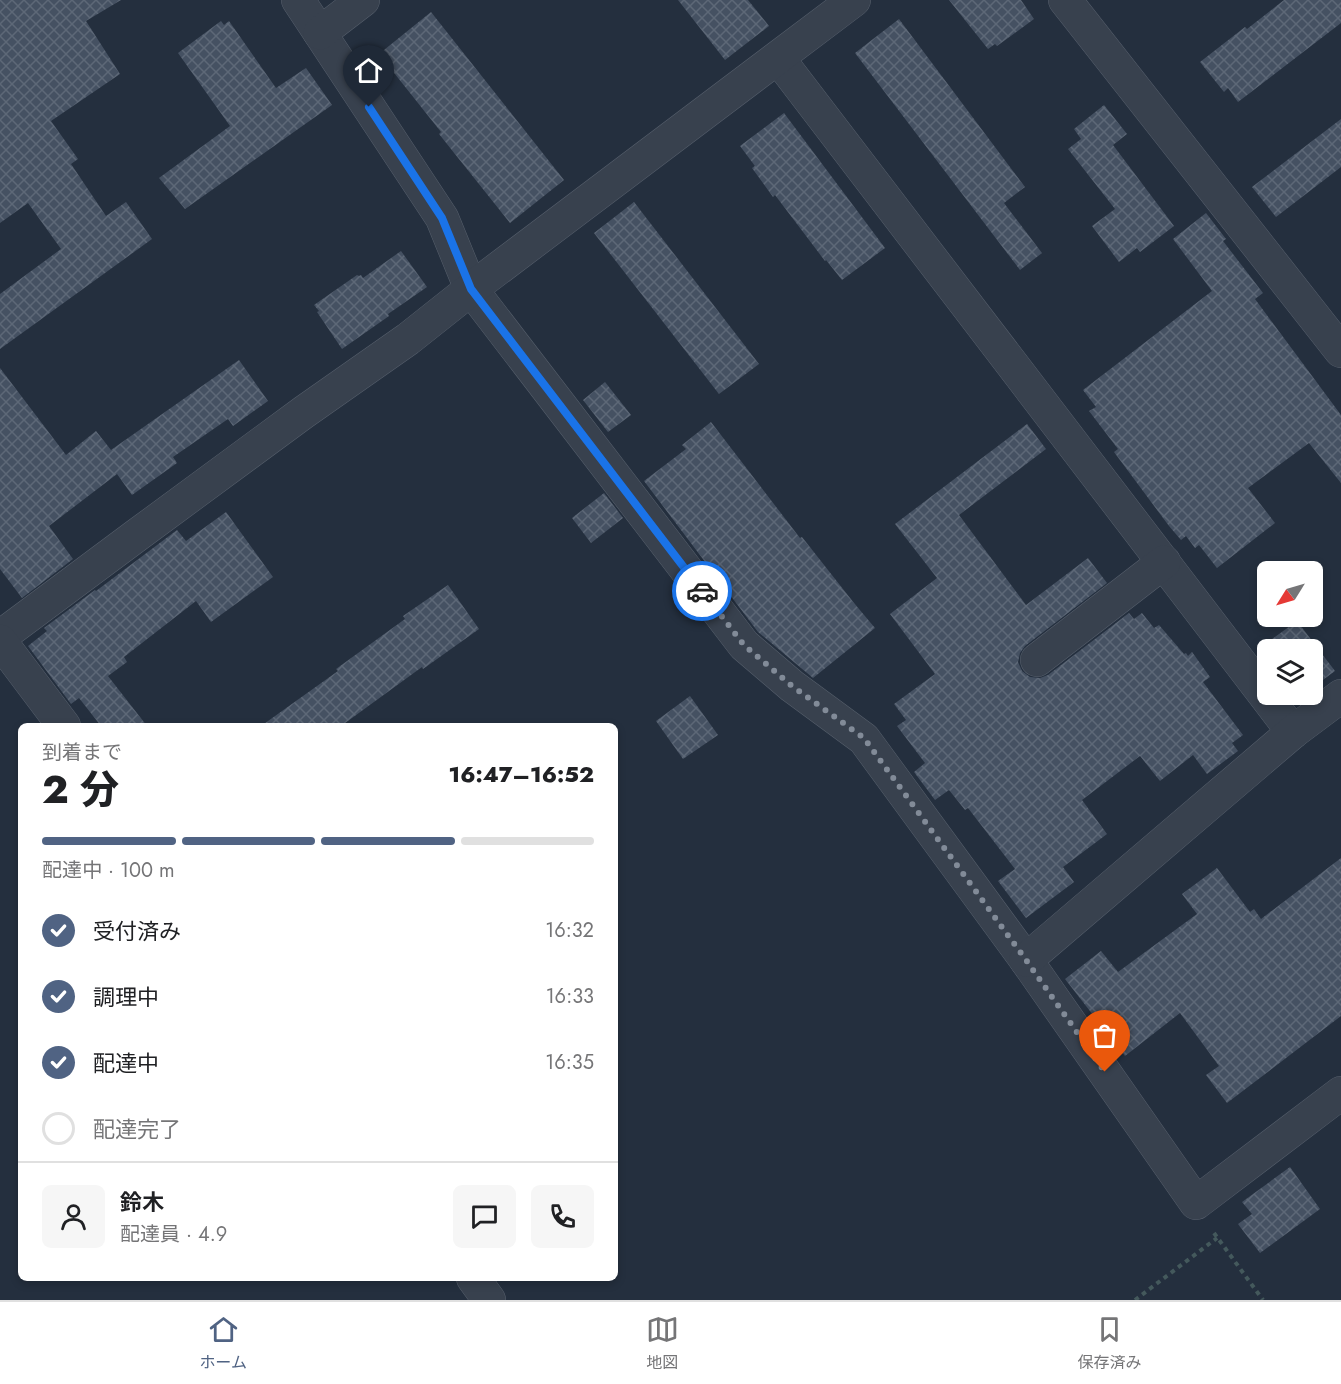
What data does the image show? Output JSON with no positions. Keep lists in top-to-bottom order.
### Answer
{
  "north": "bottom left",
  "page": {
    "heading": ["2 分", "到着まで", "16:47–16:52"],
    "panel": ["鈴木", "配達員 · 4.9"],
    "bar": "配達中 · 100 m",
    "list": [
      ["受付済み", "16:32"],
      ["調理中", "16:33"],
      ["配達中", "16:35"],
      "配達完了"
    ],
    "tabs": ["ホーム", "地図", "保存済み"]
  }
}
